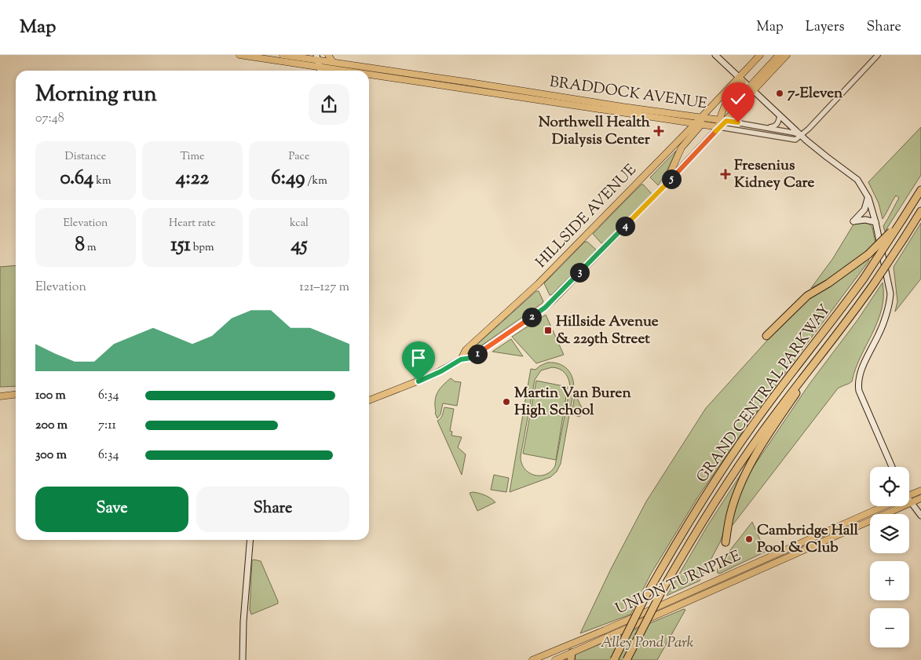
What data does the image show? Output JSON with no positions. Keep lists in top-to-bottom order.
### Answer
{
  "streets": {
    "highway": ["GRAND CENTRAL PARKWAY"],
    "main road": ["BRADDOCK AVENUE", "HILLSIDE AVENUE", "UNION TURNPIKE"]
  },
  "crossings": [
    ["BRADDOCK AVENUE", "HILLSIDE AVENUE"]
  ],
  "parks": ["Alley Pond Park"],
  "places": {
    "other": ["7-Eleven", "Martin Van Buren High School", "Cambridge Hall Pool & Club"],
    "health": ["Northwell Health Dialysis Center", "Fresenius Kidney Care"],
    "transit": ["Hillside Avenue & 229th Street"]
  },
  "page": {
    "header": "Map",
    "nav": ["Map", "Layers", "Share"],
    "heading": ["Morning run", "07:48"],
    "stats": [
      ["Distance", "0.64 km"],
      ["Time", "4:22"],
      ["Pace", "6:49 /km"],
      ["Elevation", "8 m"],
      ["Heart rate", "151 bpm"],
      ["kcal", "45"]
    ],
    "pins": [
      "5",
      "4",
      "3",
      "2",
      "1"
    ],
    "chart": ["Elevation", "121–127 m"],
    "list": [
      {
        "name": "100 m",
        "note": "6:34"
      },
      {
        "name": "200 m",
        "note": "7:11"
      },
      {
        "name": "300 m",
        "note": "6:34"
      }
    ],
    "map_buttons": ["+", "−"],
    "buttons": ["Save", "Share"]
  }
}
